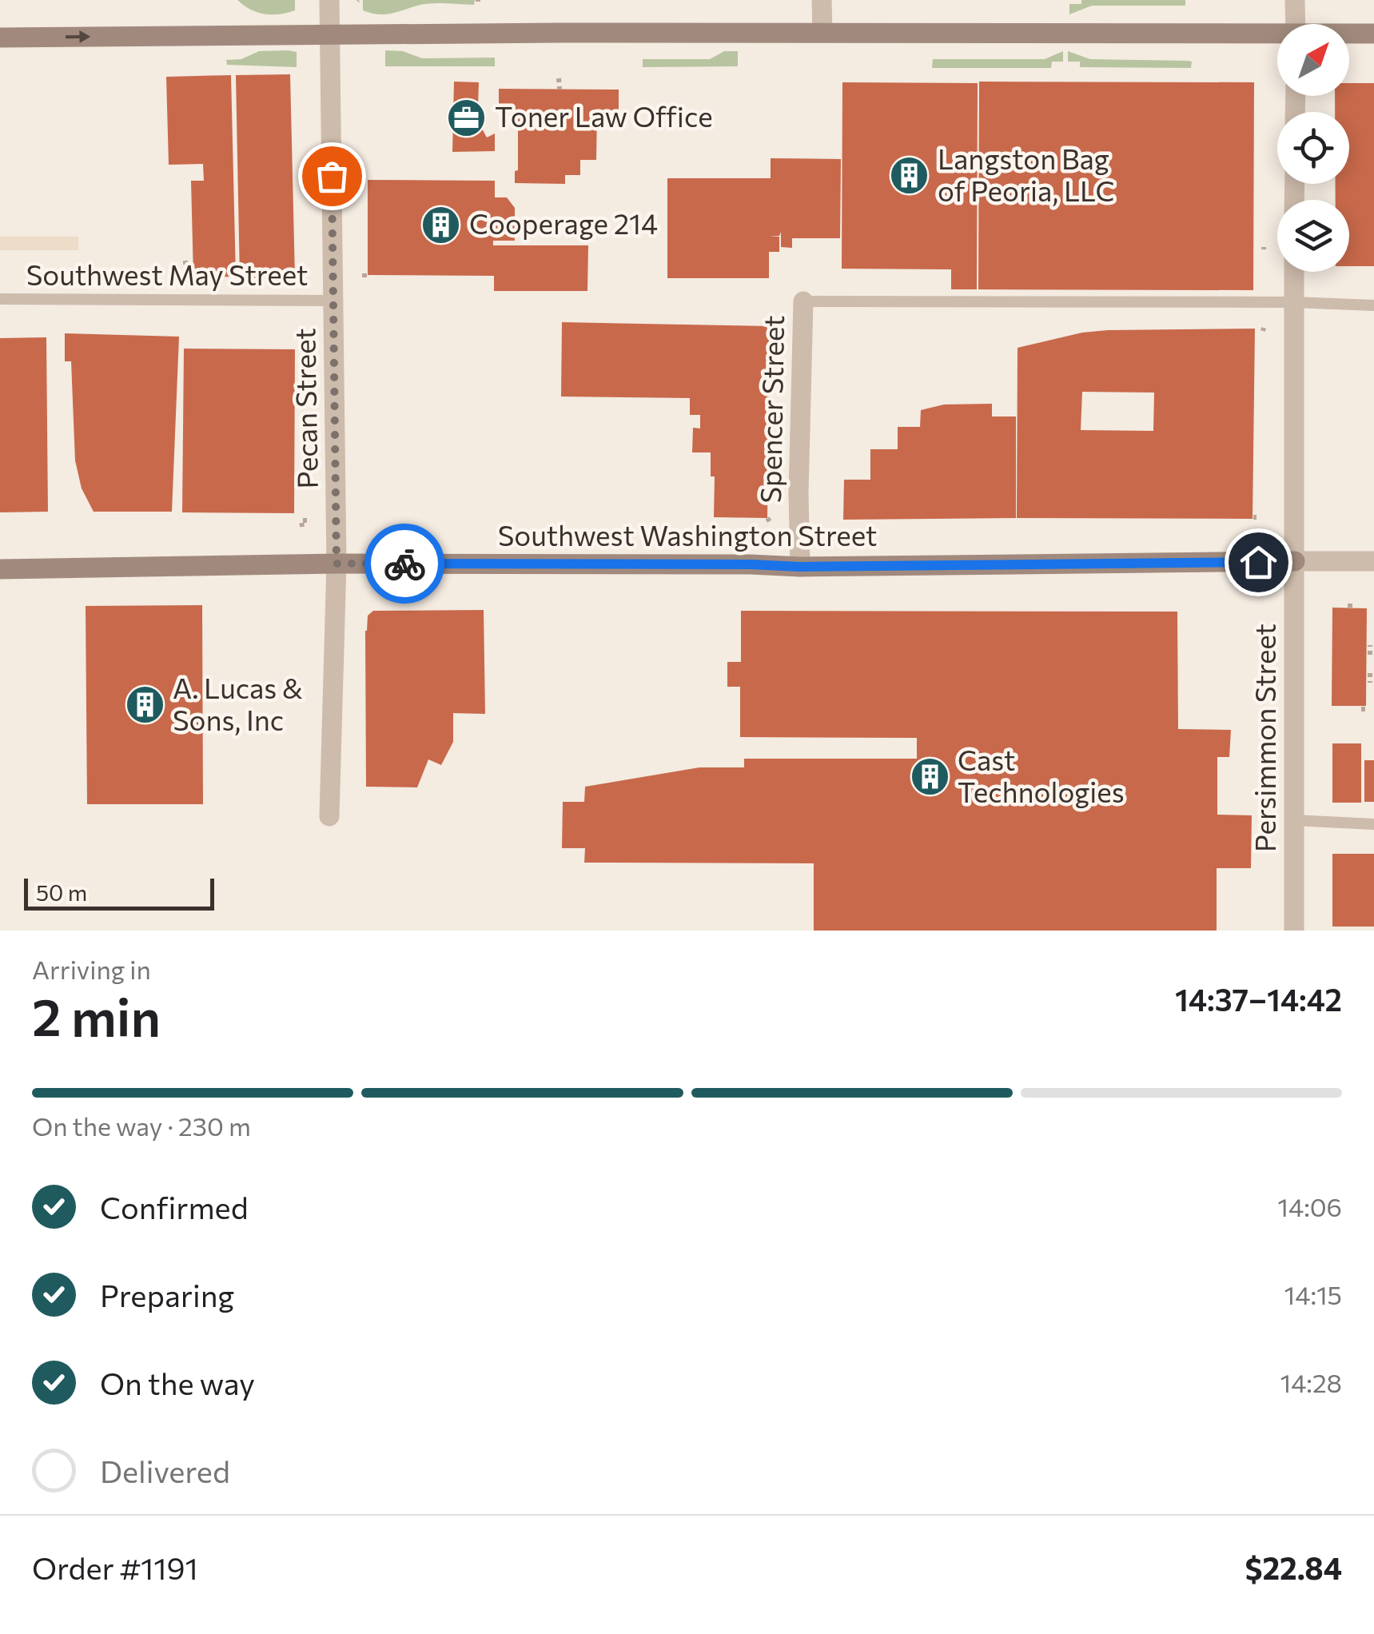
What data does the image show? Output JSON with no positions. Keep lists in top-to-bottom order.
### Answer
{
  "streets": {
    "main road": ["Southwest Washington Street"],
    "street": ["Pecan Street", "Spencer Street", "Persimmon Street"],
    "lane": ["Southwest May Street"]
  },
  "crossings": [
    ["Southwest May Street", "Pecan Street"],
    ["Pecan Street", "Southwest Washington Street"],
    ["Spencer Street", "Southwest Washington Street"],
    ["Southwest Washington Street", "Persimmon Street"]
  ],
  "places": {
    "office": ["Toner Law Office"],
    "building": [
      "Langston Bag of Peoria, LLC",
      "Cooperage 214",
      "A. Lucas & Sons, Inc",
      "Cast Technologies"
    ]
  },
  "scale_bar": "50 m",
  "north": "top right",
  "page": {
    "scale": "50 m",
    "heading": ["2 min", "Arriving in", "14:37–14:42"],
    "panel": ["Order #1191", "$22.84"],
    "bar": "On the way · 230 m",
    "list": [
      ["Confirmed", "14:06"],
      ["Preparing", "14:15"],
      ["On the way", "14:28"],
      "Delivered"
    ]
  }
}
